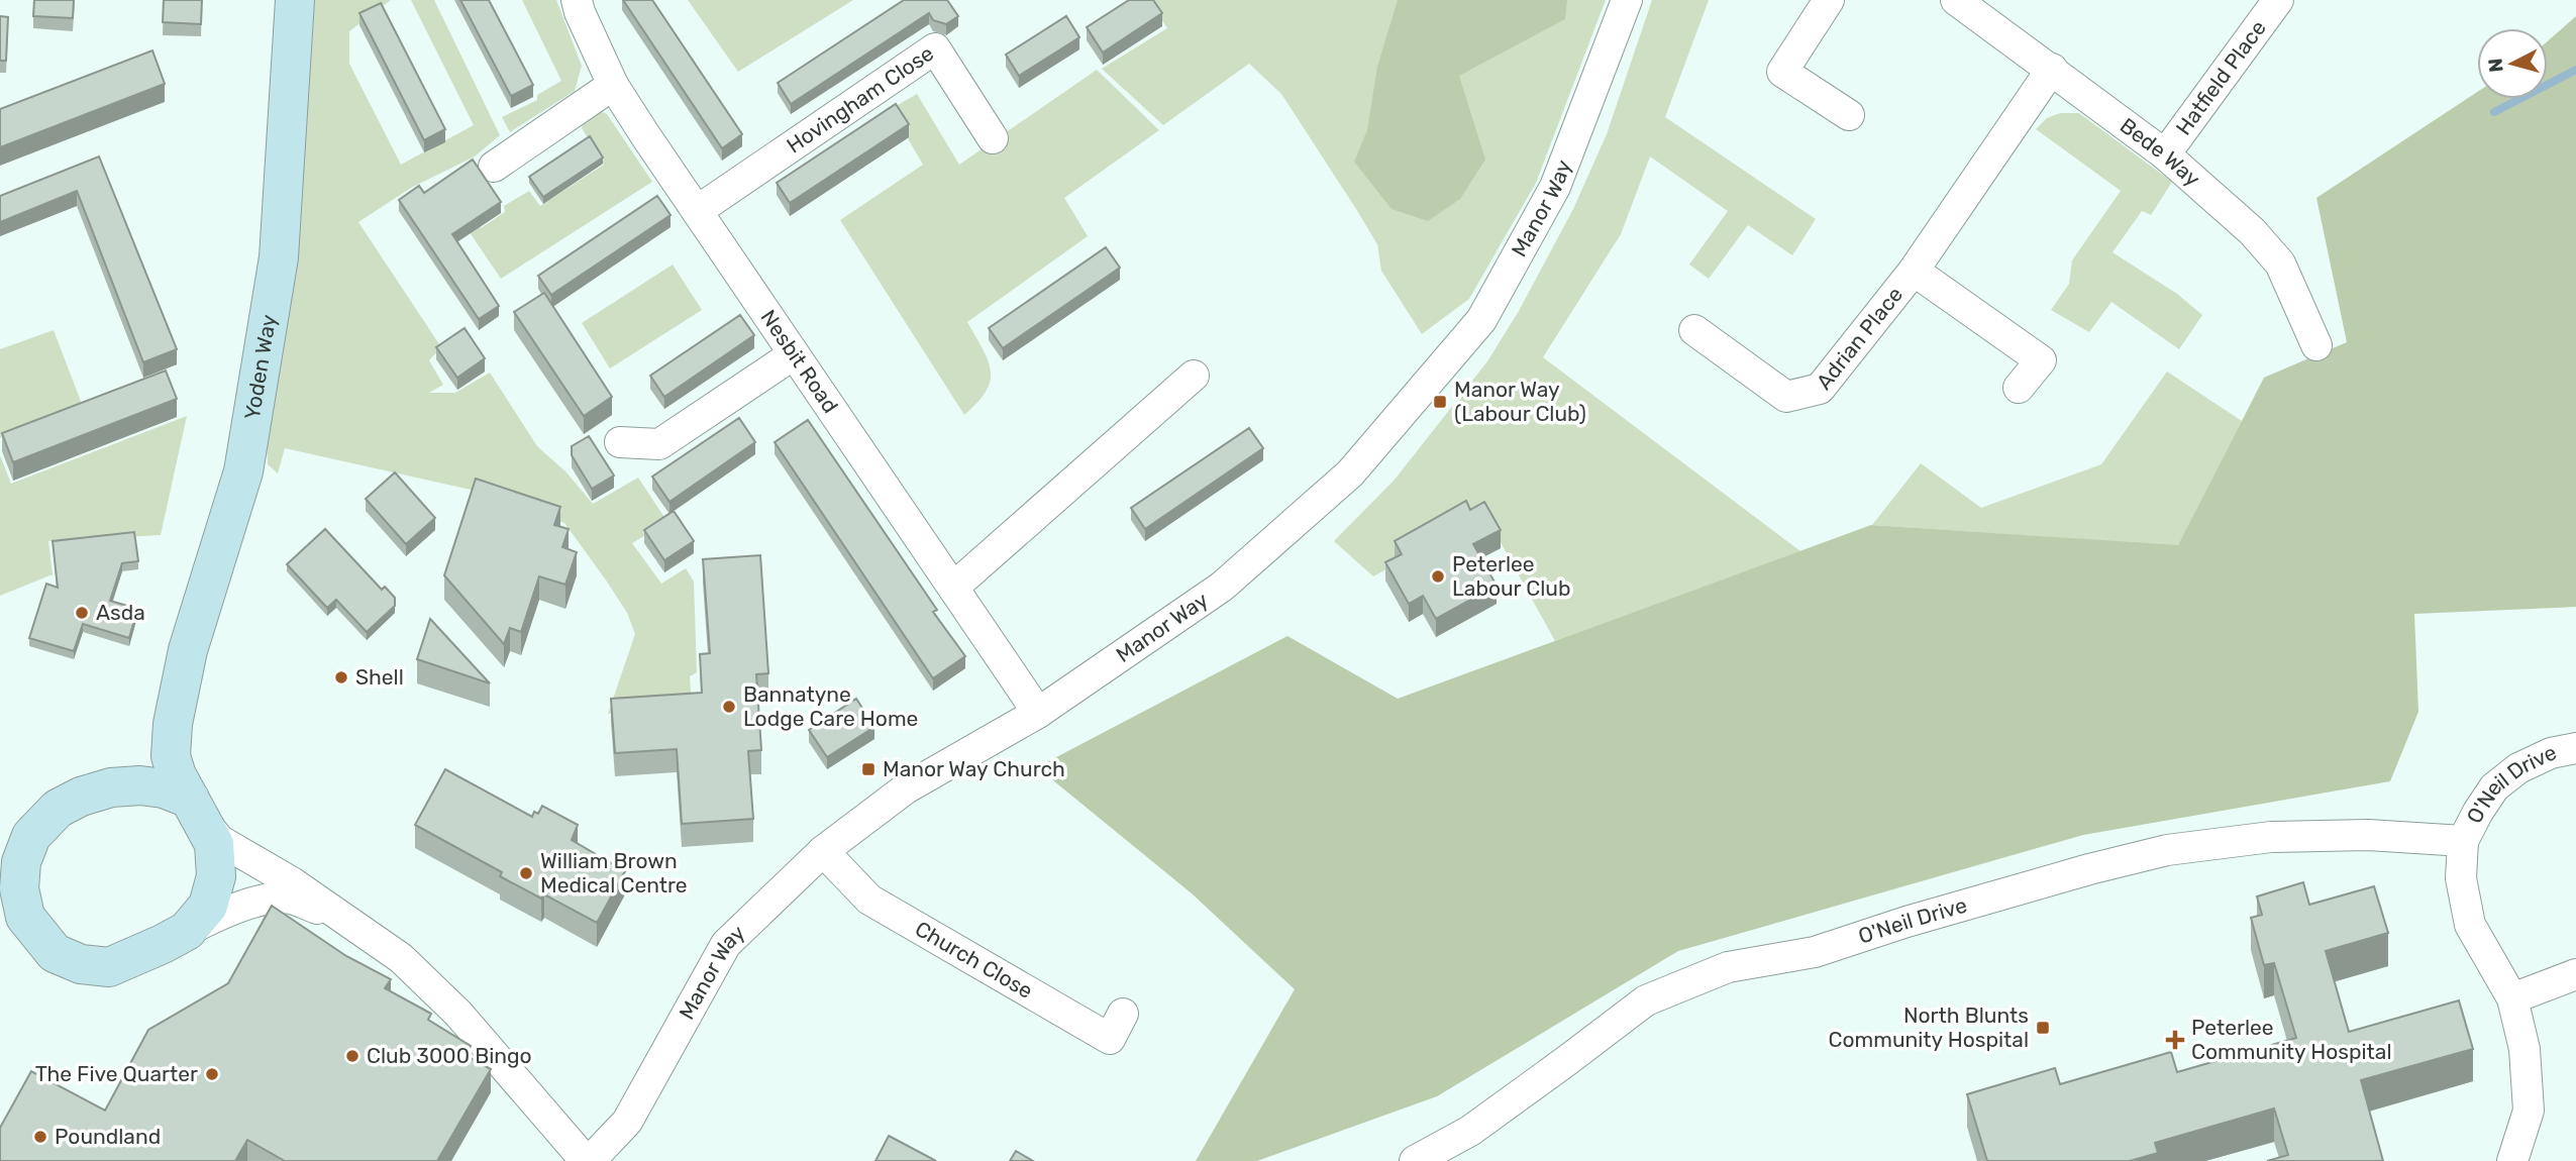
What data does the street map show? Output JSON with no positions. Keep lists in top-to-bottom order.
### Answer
{
  "streets": {
    "main road": ["Yoden Way"],
    "street": [
      "Hatfield Place",
      "Hovingham Close",
      "Bede Way",
      "Manor Way",
      "Adrian Place",
      "Nesbit Road",
      "O'Neil Drive",
      "Church Close"
    ]
  },
  "crossings": [
    ["Hatfield Place", "Bede Way"],
    ["Hovingham Close", "Nesbit Road"],
    ["Bede Way", "Adrian Place"],
    ["Manor Way", "Nesbit Road"],
    ["Manor Way", "Church Close"]
  ],
  "places": {
    "transit": ["Manor Way (Labour Club)", "Manor Way Church", "North Blunts Community Hospital"],
    "other": [
      "Peterlee Labour Club",
      "Asda",
      "Shell",
      "Bannatyne Lodge Care Home",
      "William Brown Medical Centre",
      "Club 3000 Bingo",
      "The Five Quarter",
      "Poundland"
    ],
    "health": ["Peterlee Community Hospital"]
  },
  "north": "left"
}
